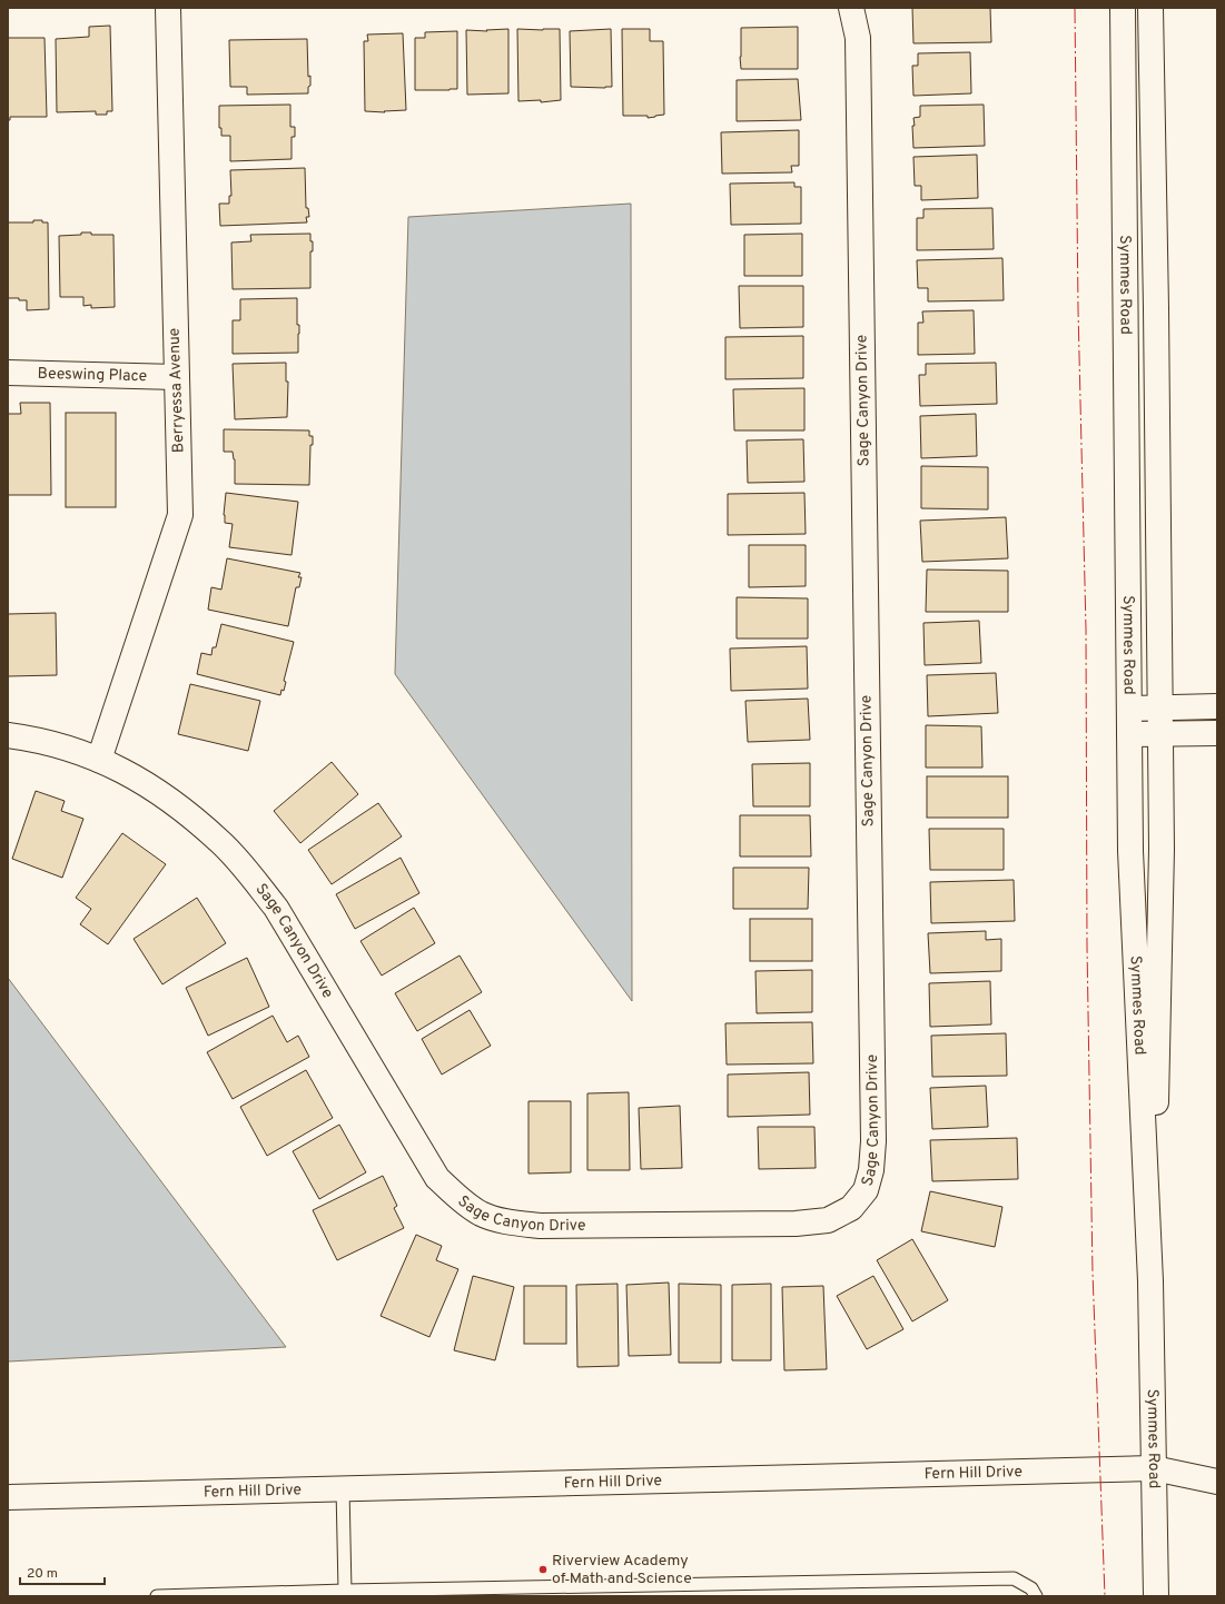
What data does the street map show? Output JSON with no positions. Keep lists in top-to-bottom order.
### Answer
{
  "streets": {
    "street": [
      "Symmes Road",
      "Beeswing Place",
      "Berryessa Avenue",
      "Sage Canyon Drive",
      "Fern Hill Drive"
    ]
  },
  "crossings": [
    ["Symmes Road", "Fern Hill Drive"],
    ["Beeswing Place", "Berryessa Avenue"],
    ["Berryessa Avenue", "Sage Canyon Drive"]
  ],
  "places": ["Riverview Academy of Math and Science"],
  "scale_bar": "20 m"
}
